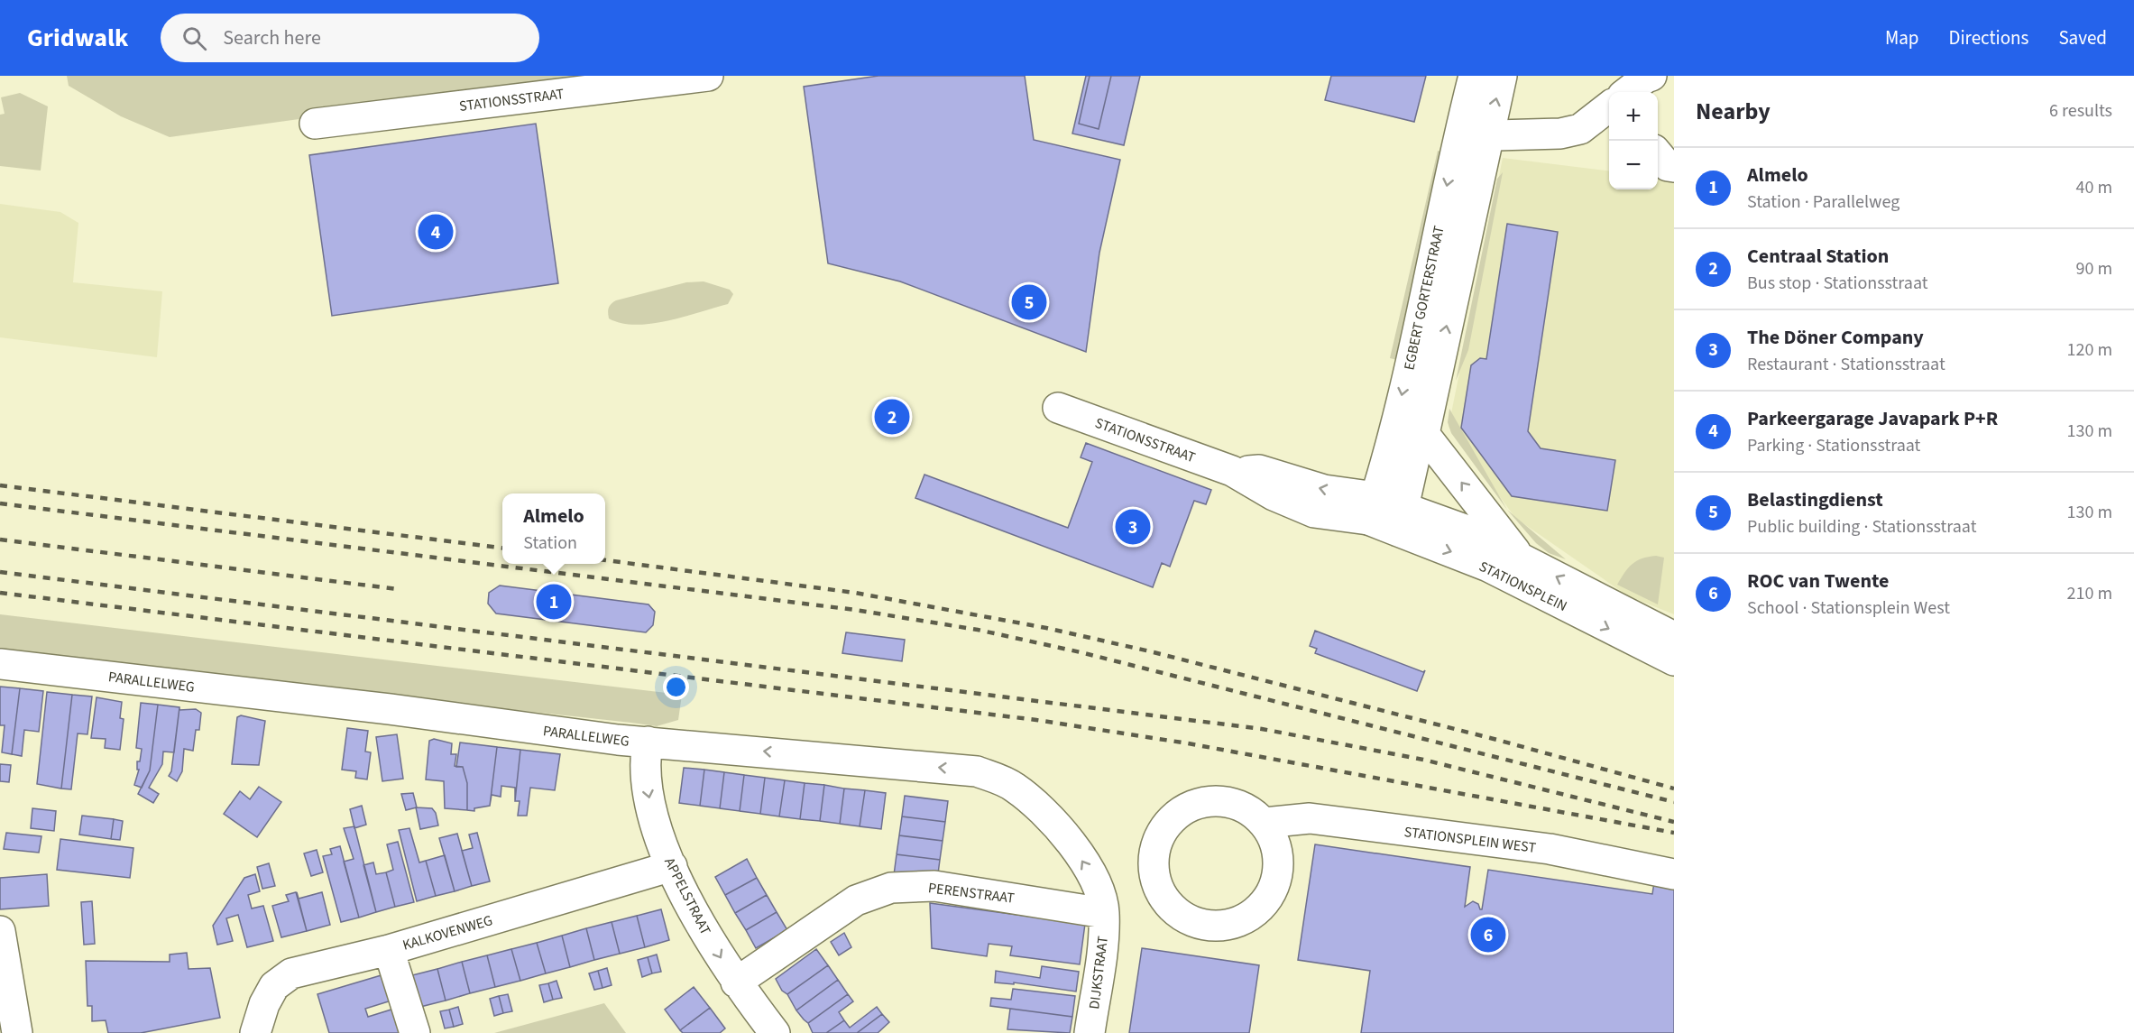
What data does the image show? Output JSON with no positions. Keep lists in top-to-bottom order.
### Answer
{
  "streets": {
    "street": [
      "STATIONSSTRAAT",
      "EGBERT GORTERSTRAAT",
      "STATIONSPLEIN",
      "PARALLELWEG",
      "STATIONSPLEIN WEST",
      "PERENSTRAAT",
      "APPELSTRAAT",
      "KALKOVENWEG",
      "DIJKSTRAAT"
    ]
  },
  "crossings": [
    ["STATIONSSTRAAT", "EGBERT GORTERSTRAAT"],
    ["STATIONSSTRAAT", "STATIONSPLEIN"],
    ["EGBERT GORTERSTRAAT", "STATIONSPLEIN"],
    ["PARALLELWEG", "PERENSTRAAT"],
    ["PARALLELWEG", "APPELSTRAAT"],
    ["PARALLELWEG", "DIJKSTRAAT"],
    ["PERENSTRAAT", "APPELSTRAAT"],
    ["PERENSTRAAT", "DIJKSTRAAT"],
    ["APPELSTRAAT", "KALKOVENWEG"]
  ],
  "one_way": ["PARALLELWEG", "APPELSTRAAT"],
  "page": {
    "header": "Gridwalk",
    "search": "Search here",
    "nav": ["Map", "Directions", "Saved"],
    "heading": ["Nearby", "6 results"],
    "map_buttons": ["+", "−"],
    "list": [
      {
        "mark": "1",
        "name": "Almelo",
        "note": "Station · Parallelweg",
        "value": "40 m"
      },
      {
        "mark": "2",
        "name": "Centraal Station",
        "note": "Bus stop · Stationsstraat",
        "value": "90 m"
      },
      {
        "mark": "3",
        "name": "The Döner Company",
        "note": "Restaurant · Stationsstraat",
        "value": "120 m"
      },
      {
        "mark": "4",
        "name": "Parkeergarage Javapark P+R",
        "note": "Parking · Stationsstraat",
        "value": "130 m"
      },
      {
        "mark": "5",
        "name": "Belastingdienst",
        "note": "Public building · Stationsstraat",
        "value": "130 m"
      },
      {
        "mark": "6",
        "name": "ROC van Twente",
        "note": "School · Stationsplein West",
        "value": "210 m"
      }
    ],
    "pins": [
      "4",
      "5",
      "2",
      "3",
      "1",
      "6"
    ],
    "popup": ["Almelo", "Station"]
  }
}
